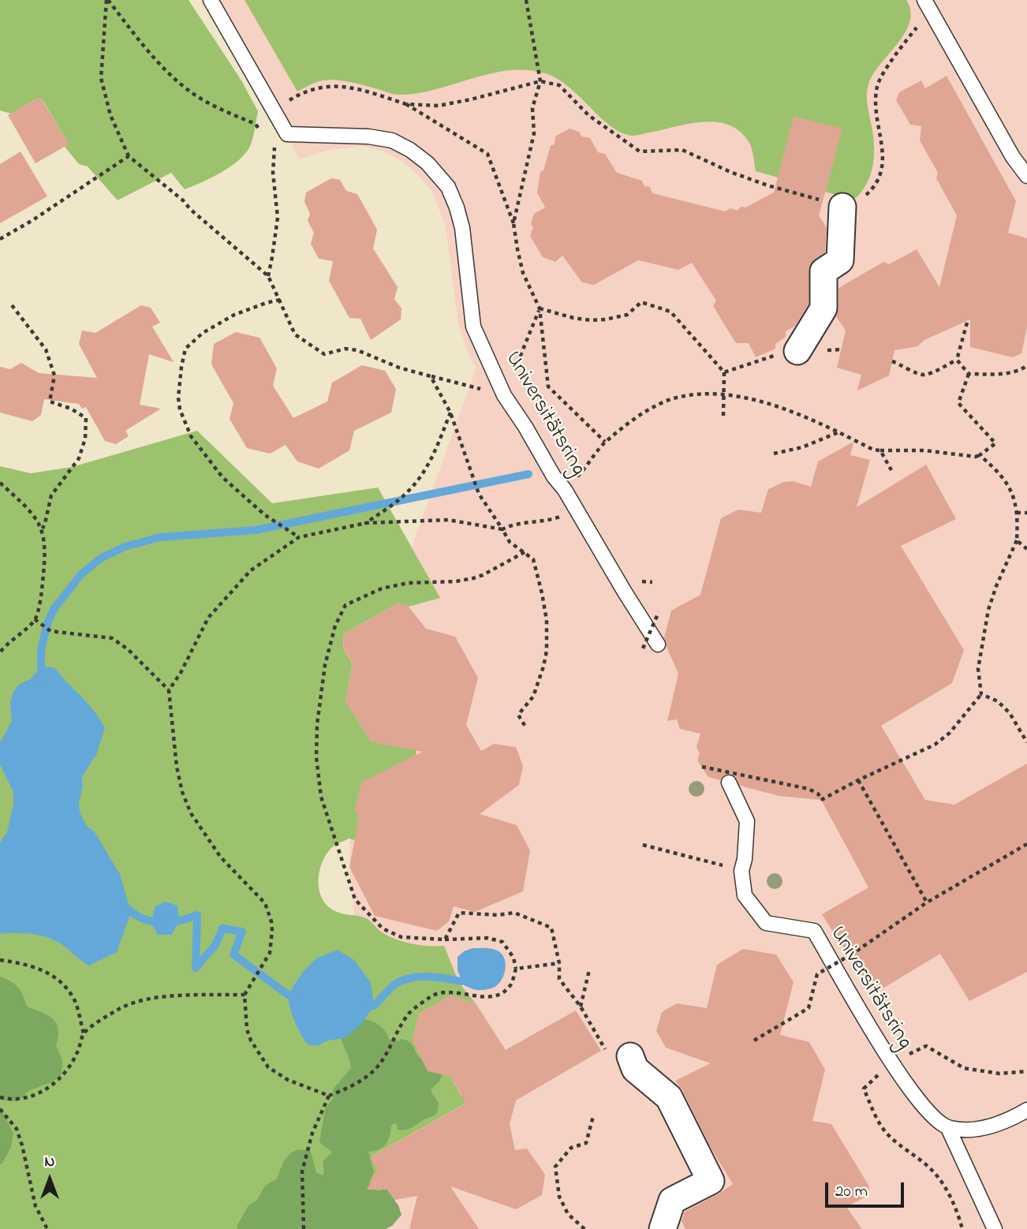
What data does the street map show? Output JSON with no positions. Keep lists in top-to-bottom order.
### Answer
{
  "streets": {
    "lane": ["Universitätsring"]
  },
  "scale_bar": "20 m",
  "north": "top"
}
